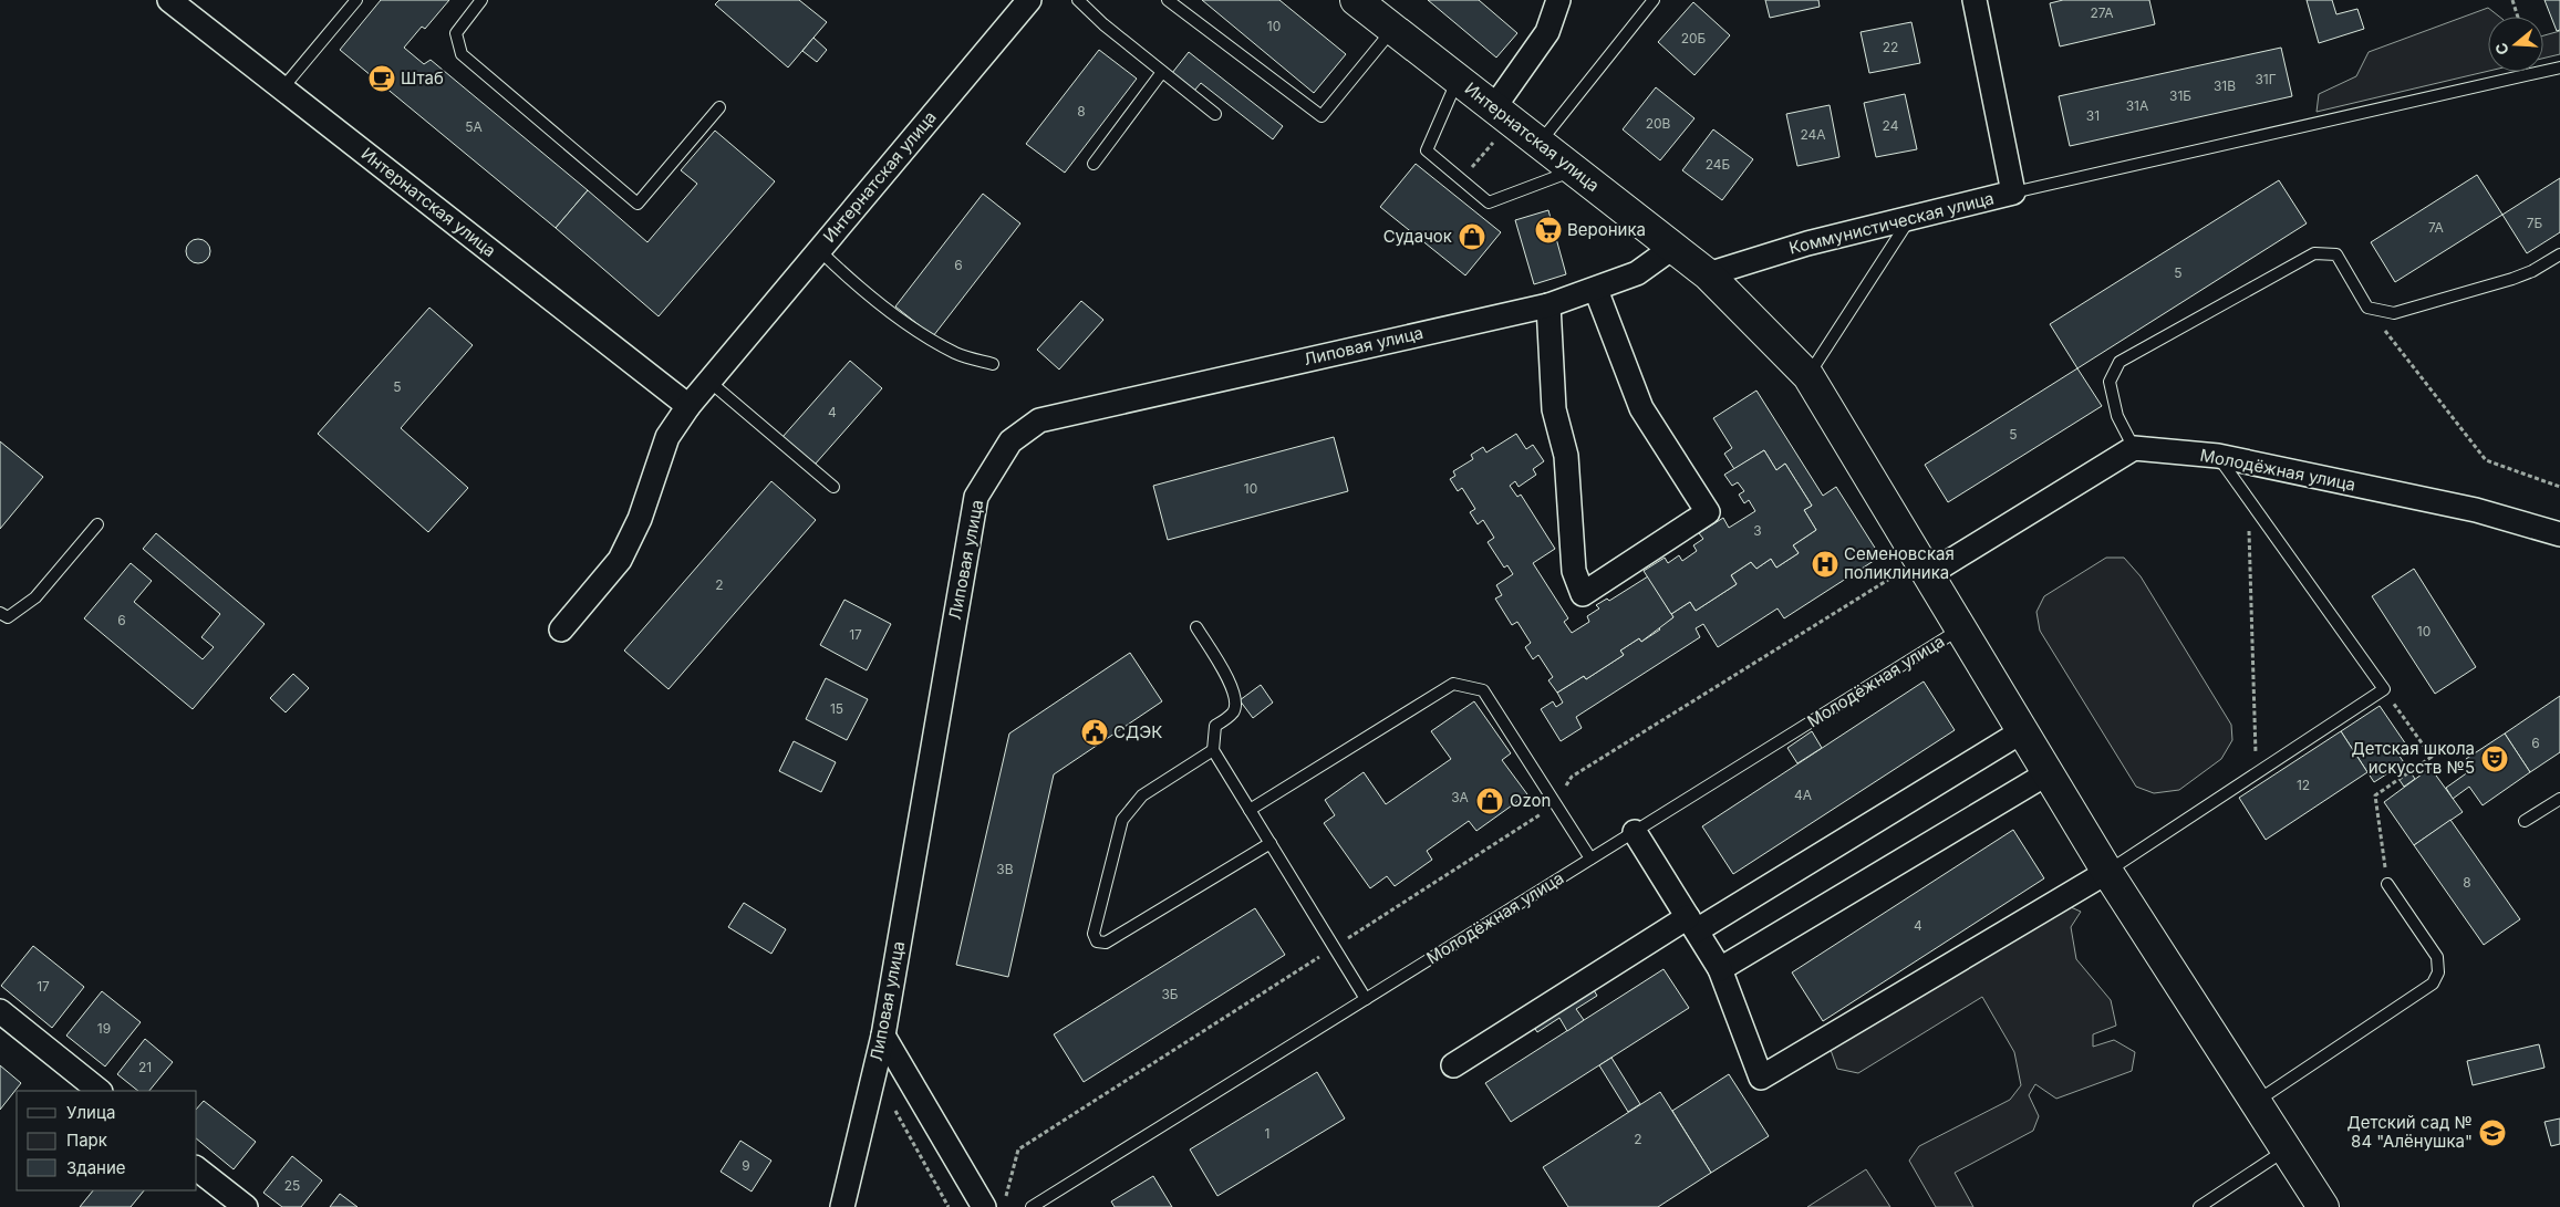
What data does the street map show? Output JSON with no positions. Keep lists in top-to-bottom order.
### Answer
{
  "streets": {
    "street": [
      "Интернатская улица",
      "Коммунистическая улица",
      "Липовая улица",
      "Молодёжная улица"
    ]
  },
  "crossings": [
    ["Интернатская улица", "Коммунистическая улица"],
    ["Интернатская улица", "Липовая улица"],
    ["Интернатская улица", "Молодёжная улица"]
  ],
  "places": {
    "cafe": ["Штаб"],
    "supermarket": ["Вероника"],
    "shop": ["Судачок", "Ozon"],
    "hospital": ["Семеновская поликлиника"],
    "public building": ["СДЭК"],
    "theatre": ["Детская школа искусств №5"],
    "school or university": ["Детский сад № 84 \"Алёнушка\""]
  },
  "house_numbers": [
    "27А",
    "10",
    "20Б",
    "22",
    "31Г",
    "31В",
    "31Б",
    "31А",
    "8",
    "31",
    "20В",
    "24",
    "5А",
    "24А",
    "24Б",
    "7Б",
    "7А",
    "6",
    "5",
    "5",
    "4",
    "5",
    "10",
    "3",
    "2",
    "6",
    "10",
    "17",
    "15",
    "6",
    "12",
    "4А",
    "3А",
    "3В",
    "8",
    "4",
    "17",
    "3Б",
    "19",
    "21",
    "1",
    "2",
    "9",
    "25"
  ],
  "legend": ["Улица", "Парк", "Здание"],
  "north": "left"
}
